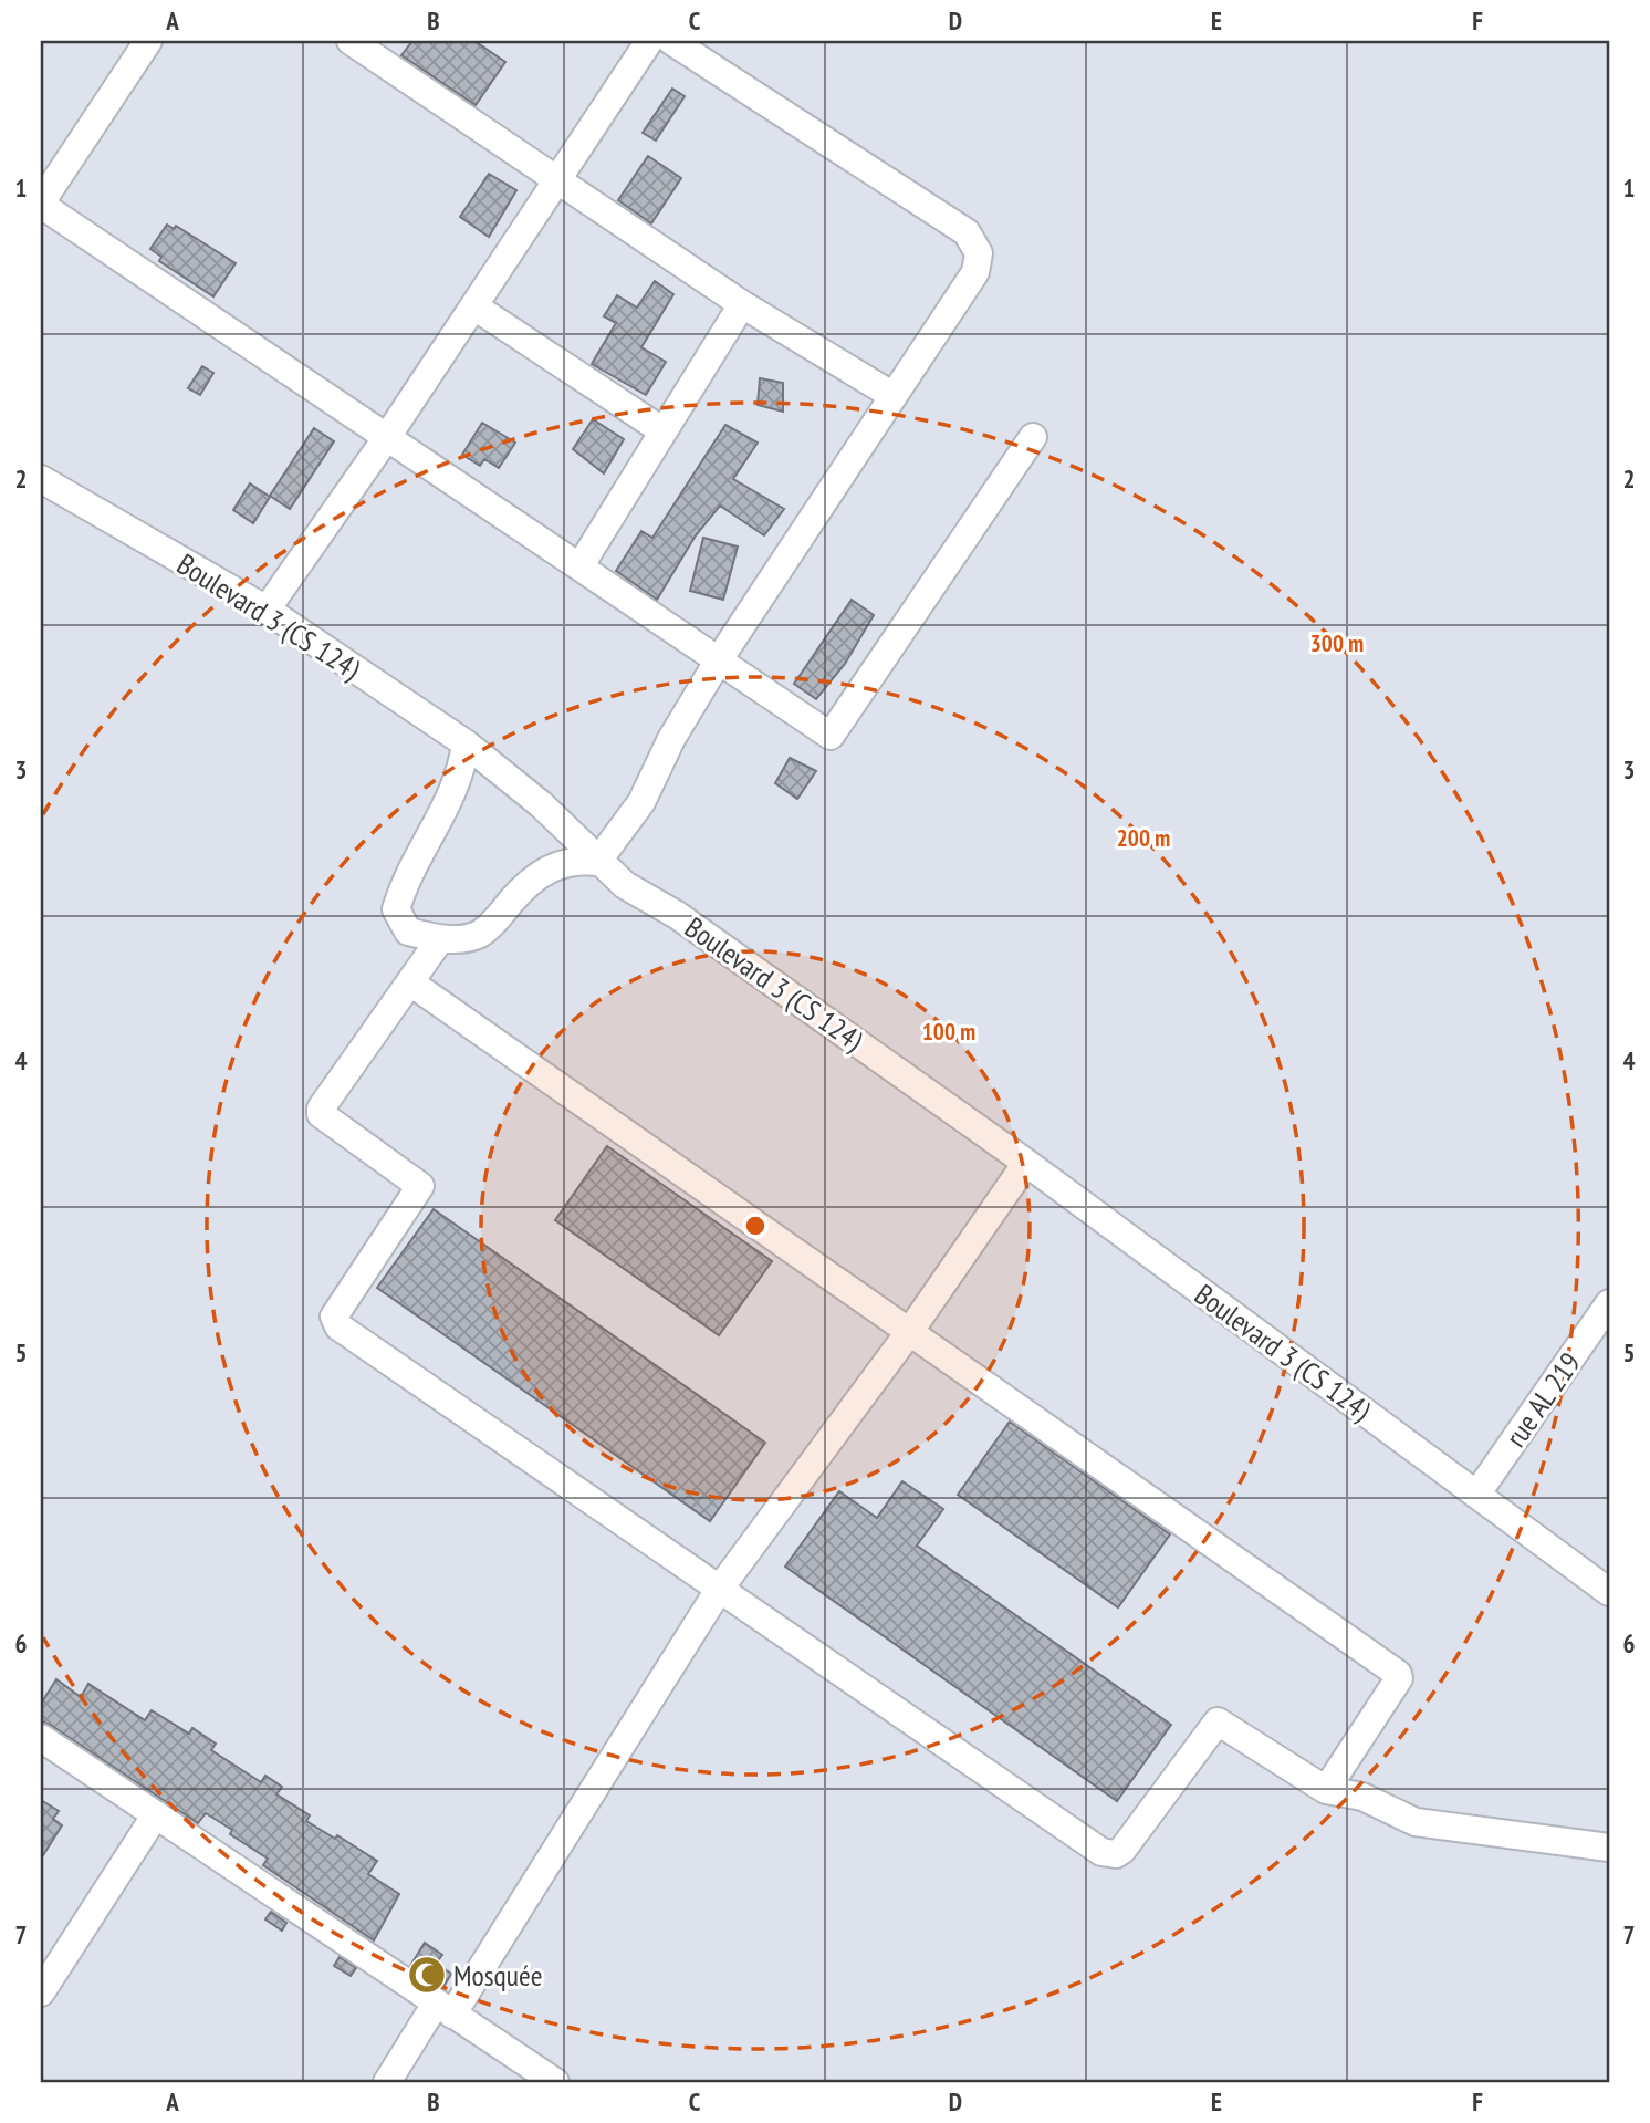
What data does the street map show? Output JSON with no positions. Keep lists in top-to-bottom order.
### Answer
{
  "streets": {
    "street": ["Boulevard 3 (CS 124)", "rue AL 219"]
  },
  "crossings": [
    ["Boulevard 3 (CS 124)", "rue AL 219"]
  ],
  "places": {
    "mosque": ["Mosquée"]
  },
  "grid": {
    "columns": [
      "A",
      "B",
      "C",
      "D",
      "E",
      "F"
    ],
    "rows": [
      "1",
      "2",
      "3",
      "4",
      "5",
      "6",
      "7"
    ]
  },
  "rings": ["300 m", "200 m", "100 m"]
}
